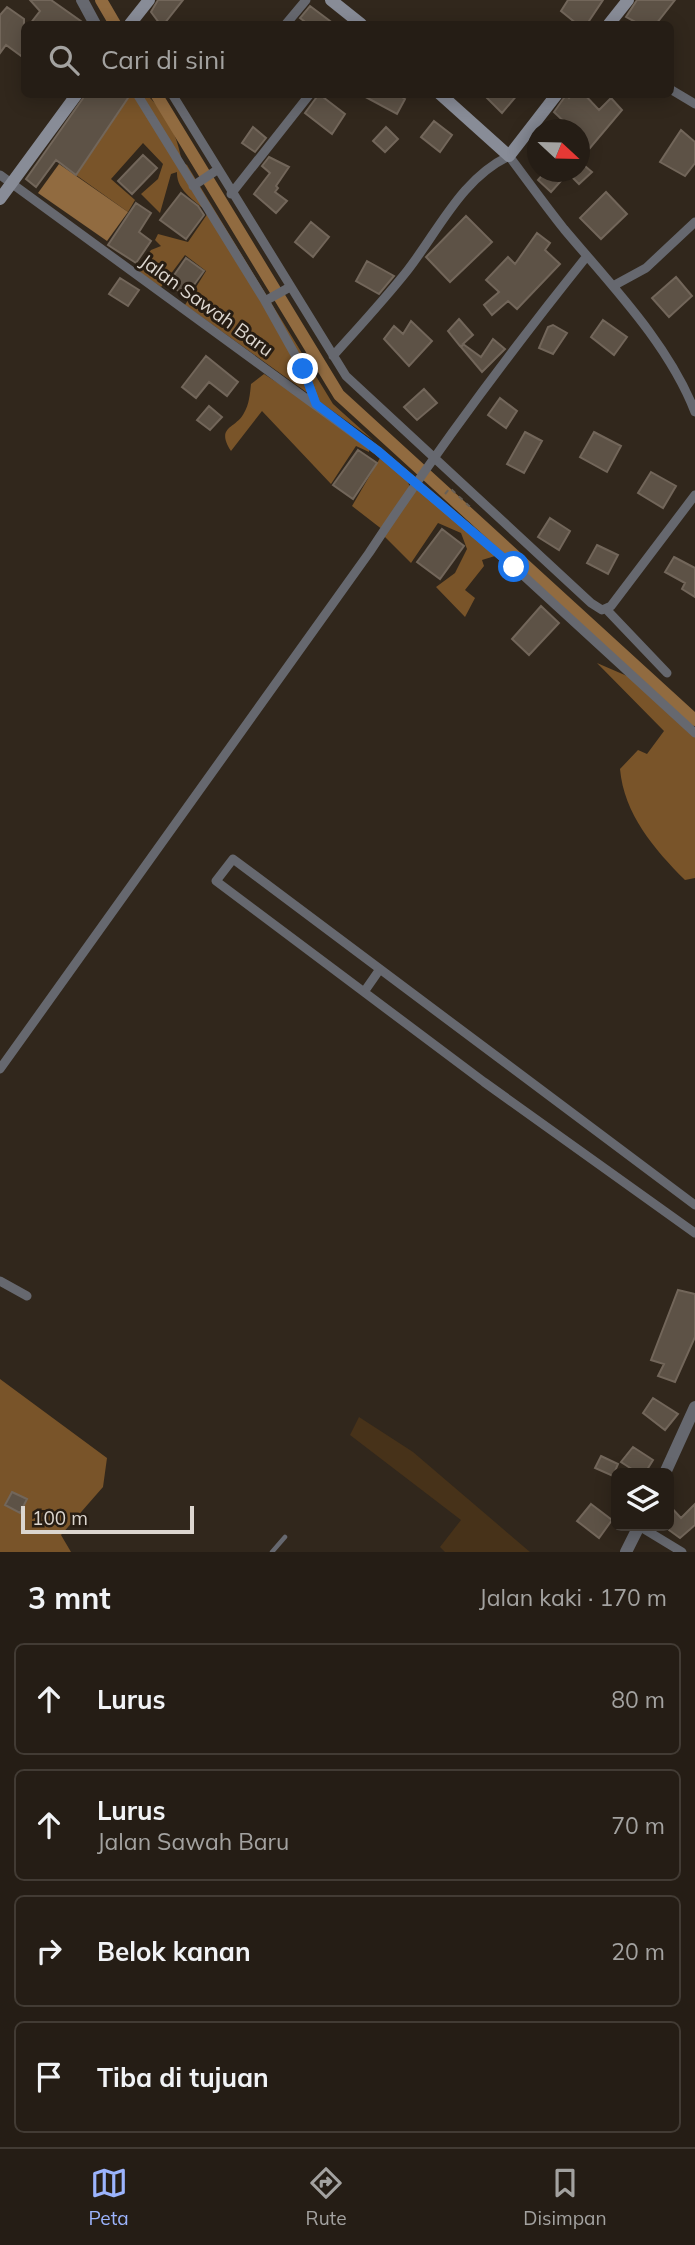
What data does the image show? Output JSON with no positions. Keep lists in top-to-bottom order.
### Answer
{
  "streets": {
    "street": ["Jalan Sawah Baru"]
  },
  "scale_bar": "100 m",
  "north": "right",
  "page": {
    "search": "Cari di sini",
    "scale": "100 m",
    "heading": ["3 mnt", "Jalan kaki · 170 m"],
    "list": [
      ["Lurus", "80 m"],
      ["Lurus", "Jalan Sawah Baru", "70 m"],
      ["Belok kanan", "20 m"],
      "Tiba di tujuan"
    ],
    "nav": ["Peta", "Rute", "Disimpan"]
  }
}
